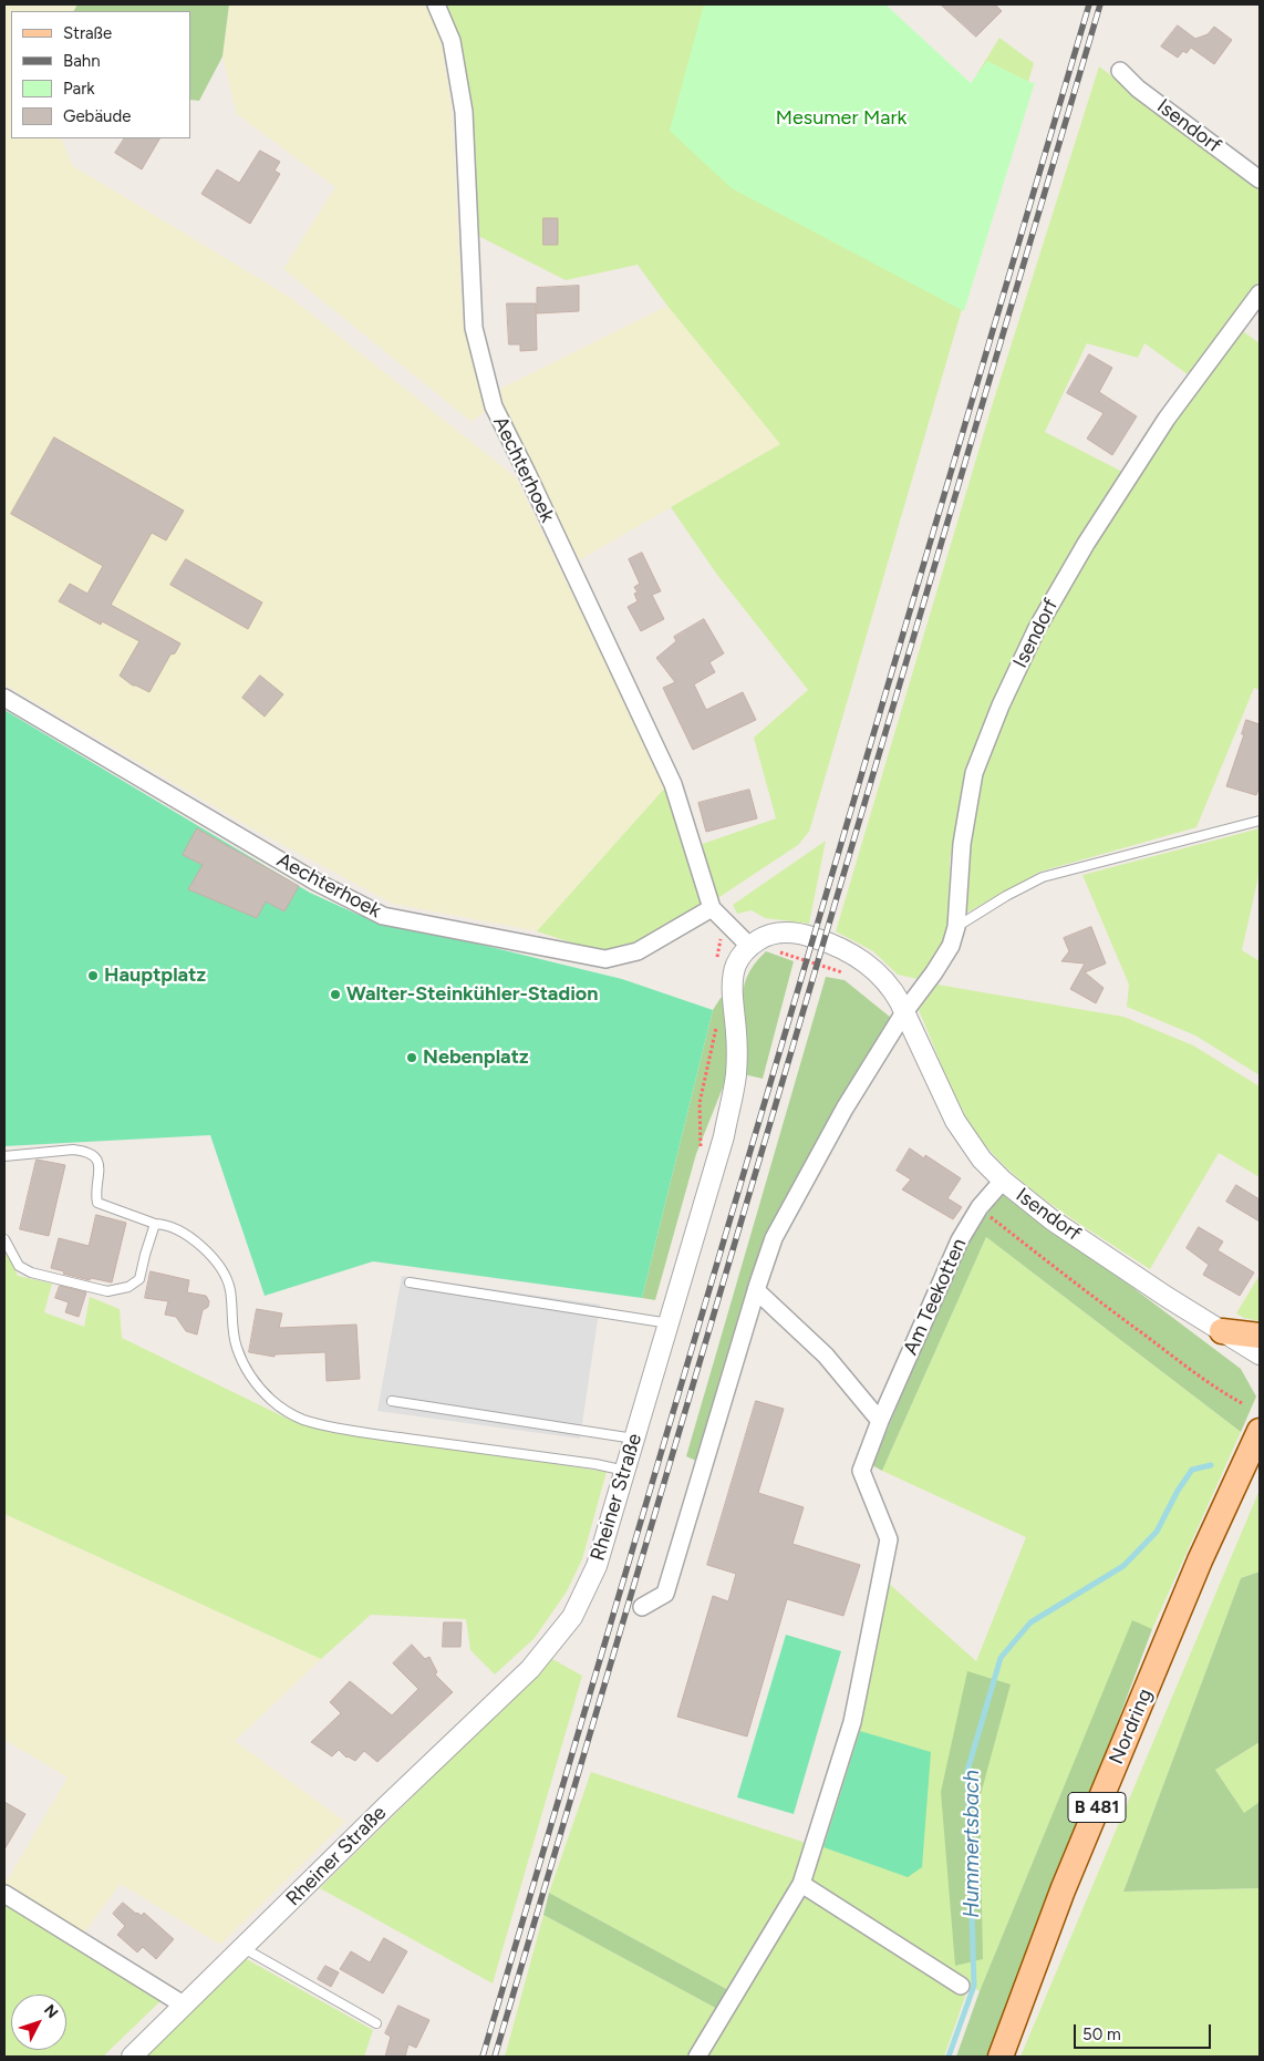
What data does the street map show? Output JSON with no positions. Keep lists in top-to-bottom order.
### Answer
{
  "streets": {
    "main road": ["Nordring", "B 481"],
    "street": [
      "Isendorf",
      "Aechterhoek",
      "Am Teekotten",
      "Rheiner Straße"
    ]
  },
  "crossings": [
    ["Isendorf", "Aechterhoek"],
    ["Isendorf", "Am Teekotten"],
    ["Isendorf", "Rheiner Straße"],
    ["Aechterhoek", "Rheiner Straße"]
  ],
  "water": ["Hummertsbach"],
  "parks": ["Mesumer Mark"],
  "places": ["Hauptplatz", "Walter-Steinkühler-Stadion", "Nebenplatz"],
  "legend": [
    "Straße",
    "Bahn",
    "Park",
    "Gebäude"
  ],
  "scale_bar": "50 m",
  "north": "top right"
}
